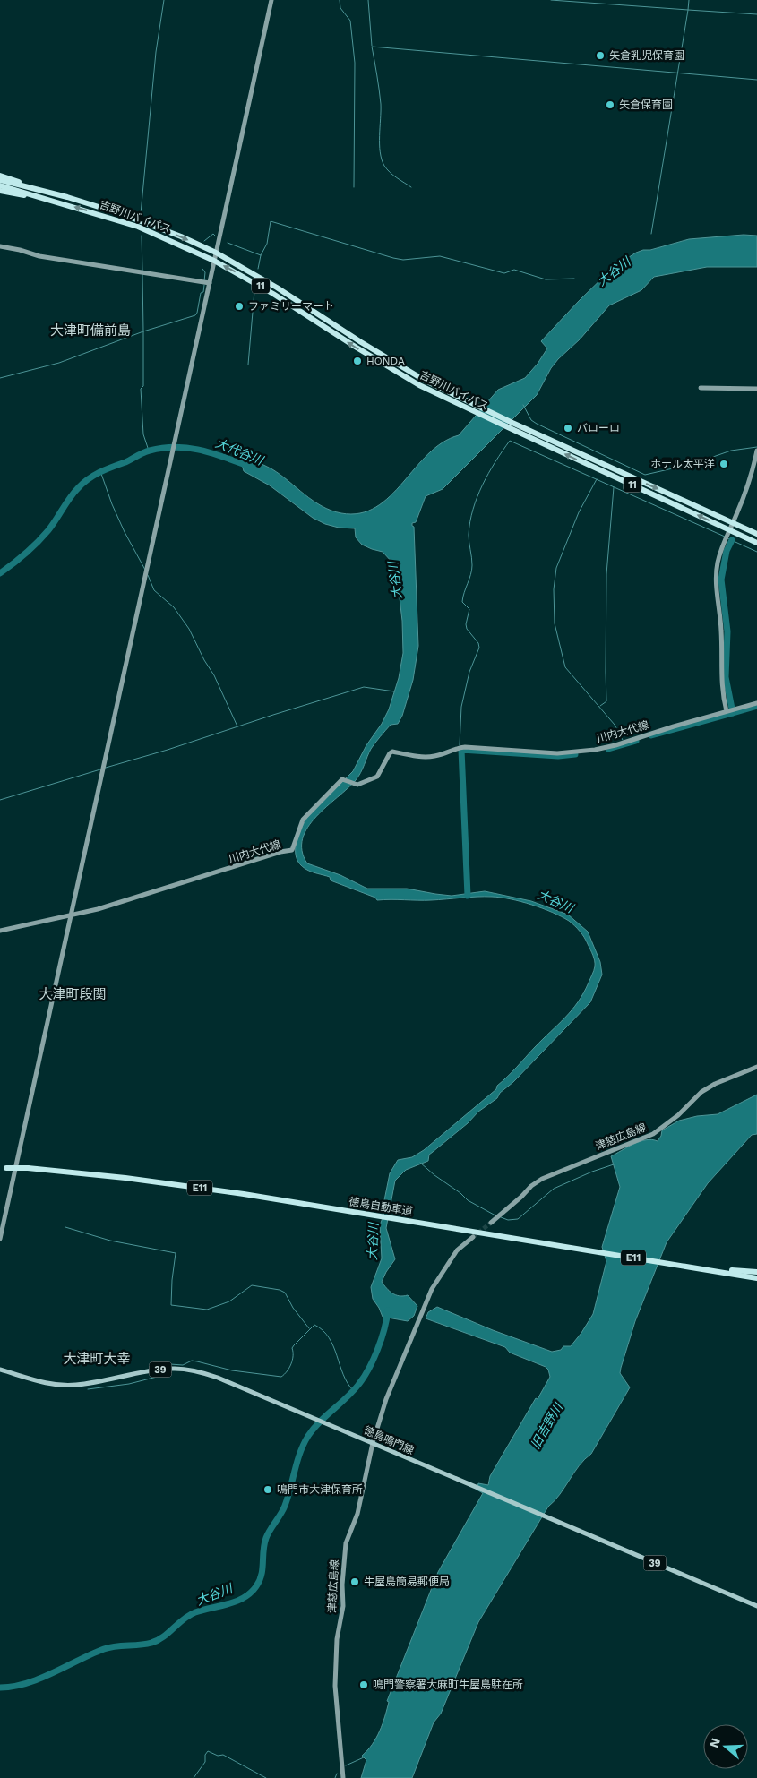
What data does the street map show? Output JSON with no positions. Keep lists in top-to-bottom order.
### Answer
{
  "streets": {
    "highway": [
      "吉野川バイパス",
      "11",
      "E11",
      "徳島自動車道"
    ],
    "main road": [
      "川内大代線",
      "津慈広島線",
      "39",
      "徳島鳴門線"
    ]
  },
  "crossings": [
    ["吉野川バイパス", "11"],
    ["津慈広島線", "徳島鳴門線"]
  ],
  "districts": ["大津町備前島", "大津町段関", "大津町大幸"],
  "water": ["大谷川", "大代谷川", "旧吉野川"],
  "places": [
    "矢倉乳児保育園",
    "矢倉保育園",
    "ファミリーマート",
    "HONDA",
    "バローロ",
    "ホテル太平洋",
    "鳴門市大津保育所",
    "牛屋島簡易郵便局",
    "鳴門警察署大麻町牛屋島駐在所"
  ],
  "north": "left"
}
